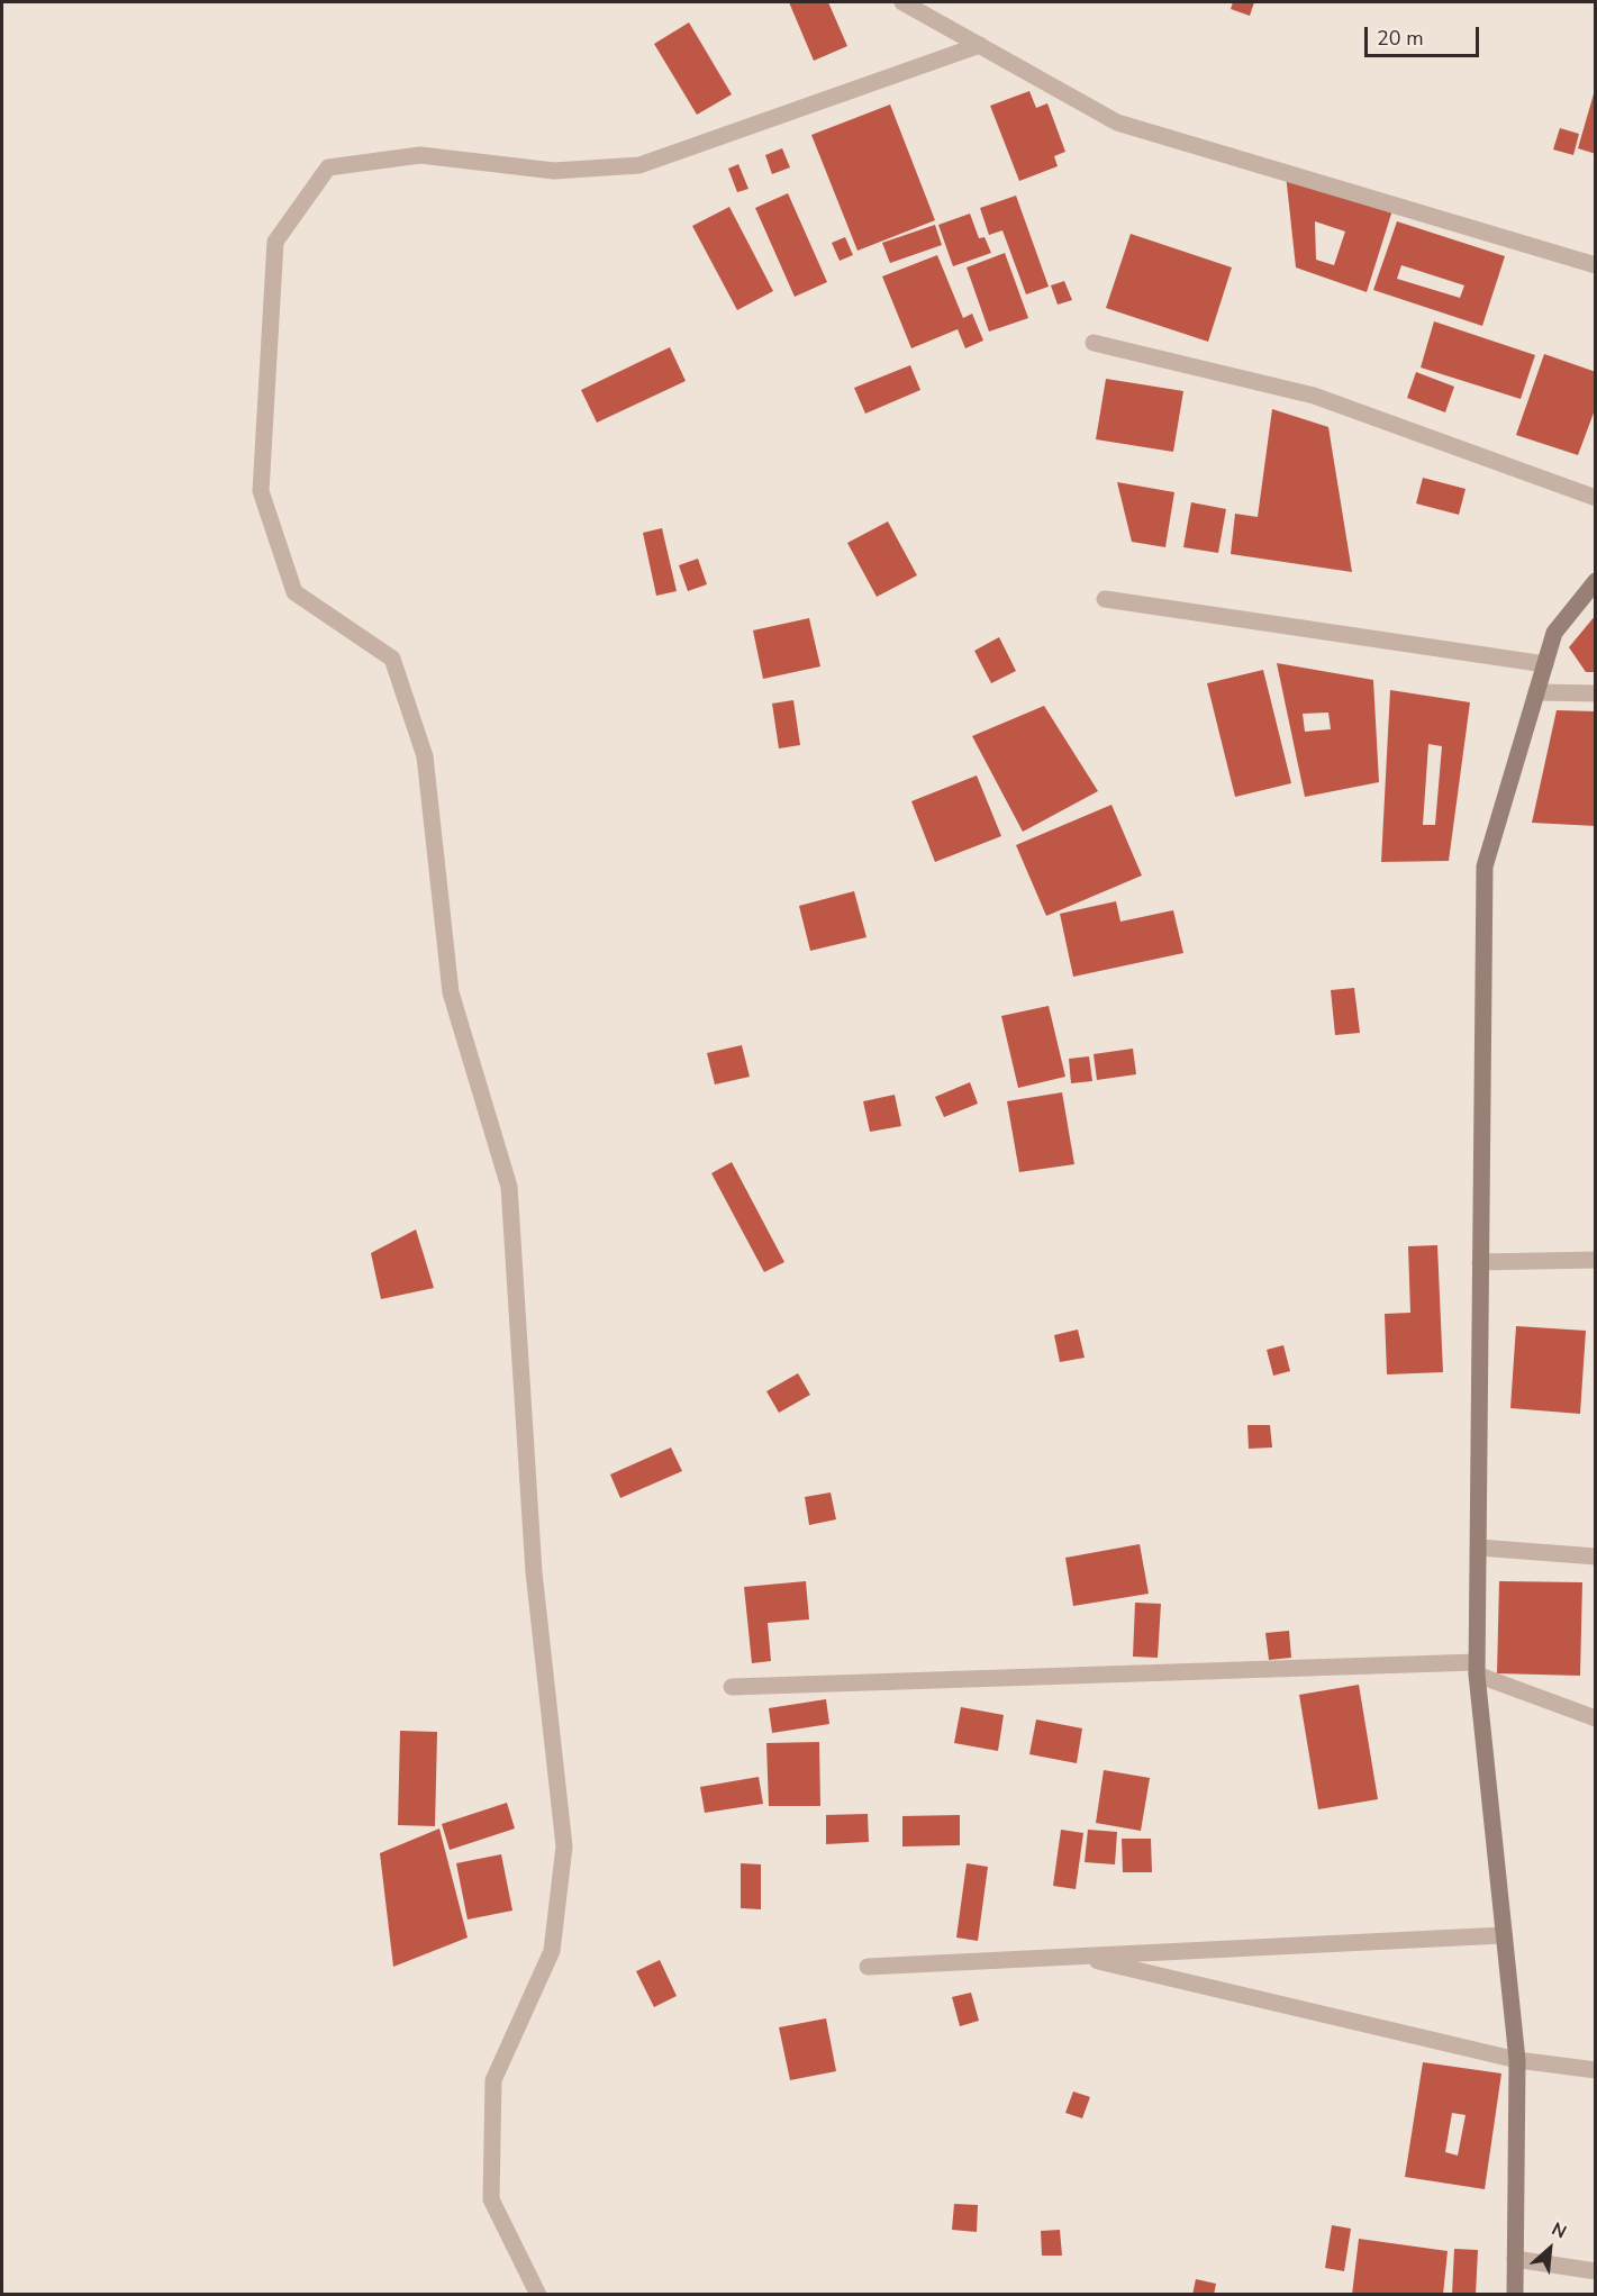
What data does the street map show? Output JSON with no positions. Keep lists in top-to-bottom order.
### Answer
{
  "scale_bar": "20 m",
  "north": "top right"
}
